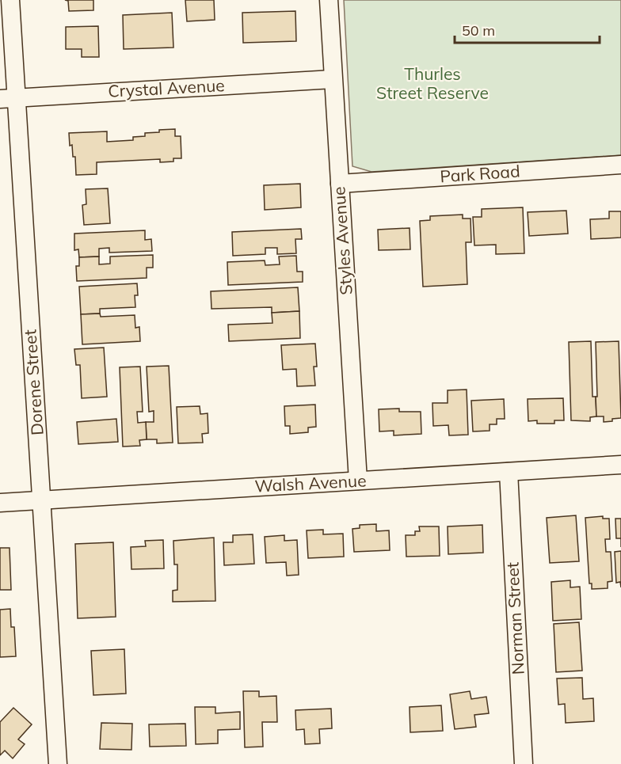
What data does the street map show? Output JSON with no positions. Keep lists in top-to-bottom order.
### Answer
{
  "streets": {
    "street": [
      "Crystal Avenue",
      "Park Road",
      "Styles Avenue",
      "Dorene Street",
      "Walsh Avenue",
      "Norman Street"
    ]
  },
  "crossings": [
    ["Crystal Avenue", "Styles Avenue"],
    ["Crystal Avenue", "Dorene Street"],
    ["Park Road", "Styles Avenue"],
    ["Styles Avenue", "Walsh Avenue"],
    ["Dorene Street", "Walsh Avenue"],
    ["Walsh Avenue", "Norman Street"]
  ],
  "parks": ["Thurles Street Reserve"],
  "scale_bar": "50 m"
}
